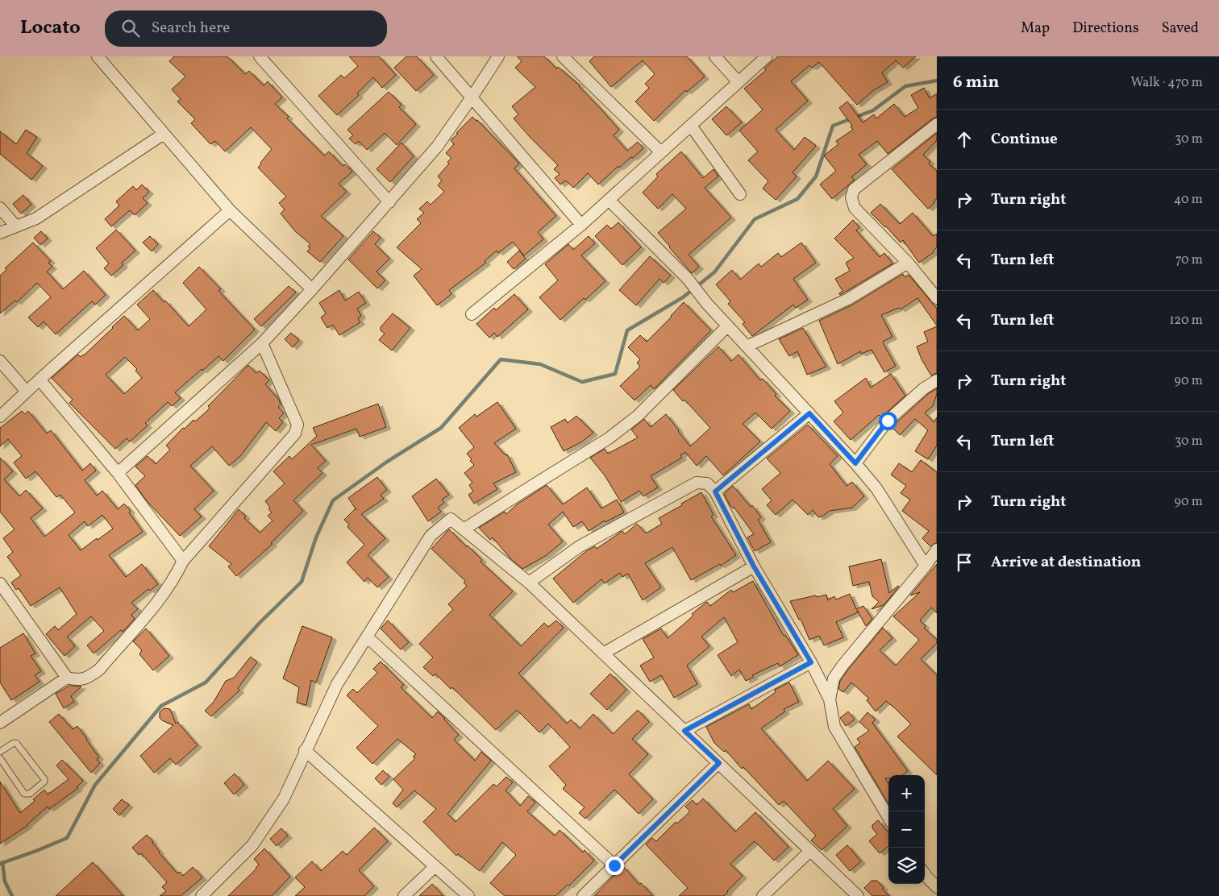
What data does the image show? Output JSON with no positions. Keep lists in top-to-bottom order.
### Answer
{
  "page": {
    "header": "Locato",
    "search": "Search here",
    "nav": ["Map", "Directions", "Saved"],
    "heading": ["6 min", "Walk · 470 m"],
    "list": [
      ["Continue", "30 m"],
      ["Turn right", "40 m"],
      ["Turn left", "70 m"],
      ["Turn left", "120 m"],
      ["Turn right", "90 m"],
      ["Turn left", "30 m"],
      ["Turn right", "90 m"],
      "Arrive at destination"
    ],
    "map_buttons": ["+", "−"]
  }
}
